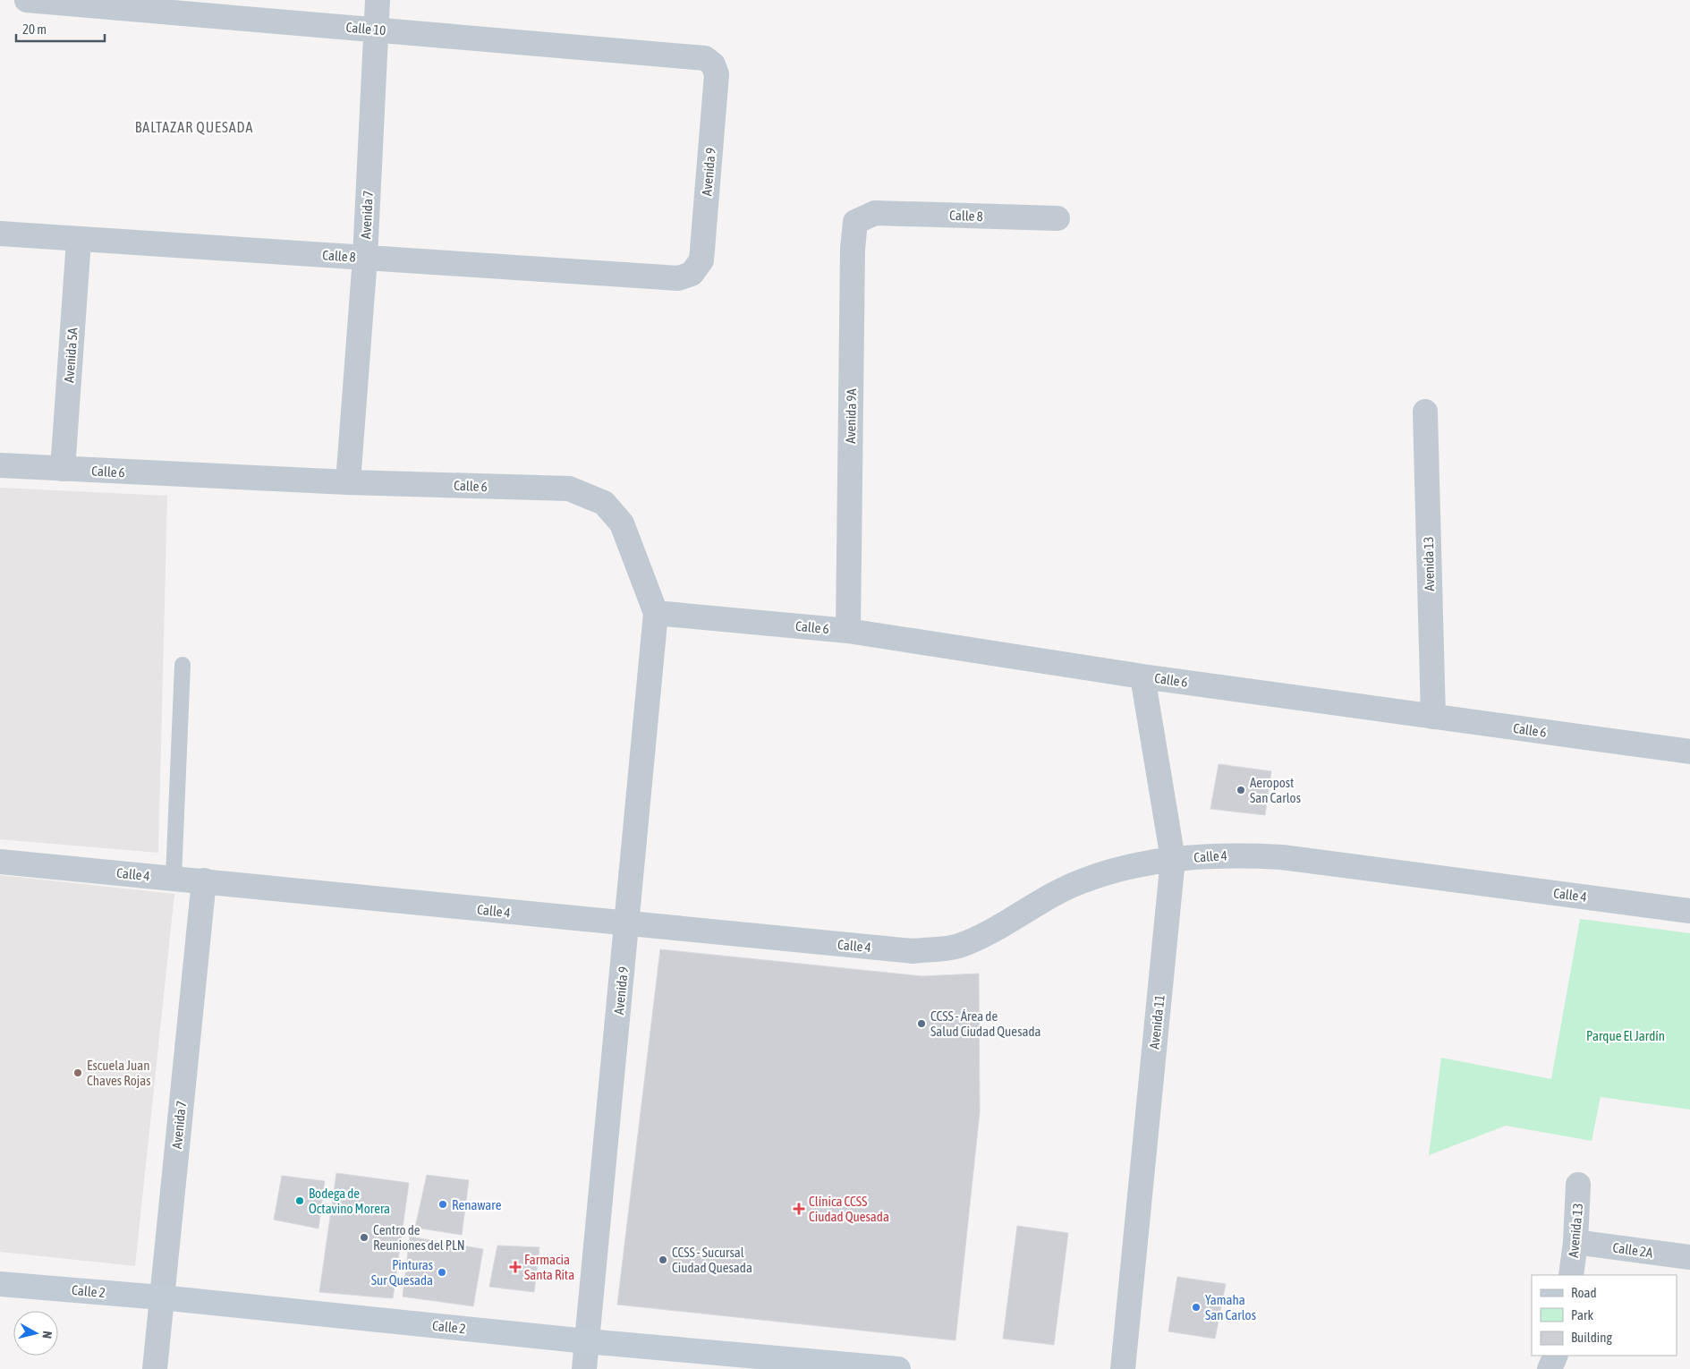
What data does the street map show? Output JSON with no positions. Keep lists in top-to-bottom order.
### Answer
{
  "streets": {
    "main road": ["Calle 2"],
    "street": [
      "Calle 10",
      "Avenida 9",
      "Avenida 7",
      "Calle 8",
      "Avenida 5A",
      "Avenida 9A",
      "Calle 6",
      "Avenida 13",
      "Calle 4",
      "Avenida 11",
      "Calle 2A"
    ]
  },
  "crossings": [
    ["Calle 10", "Avenida 9"],
    ["Calle 10", "Avenida 7"],
    ["Avenida 9", "Calle 8"],
    ["Avenida 9", "Calle 6"],
    ["Avenida 9", "Calle 4"],
    ["Avenida 9", "Calle 2"],
    ["Avenida 7", "Calle 8"],
    ["Avenida 7", "Calle 6"],
    ["Avenida 7", "Calle 4"],
    ["Avenida 7", "Calle 2"],
    ["Calle 8", "Avenida 5A"],
    ["Calle 8", "Avenida 9A"],
    ["Avenida 5A", "Calle 6"],
    ["Avenida 9A", "Calle 6"],
    ["Calle 6", "Avenida 13"],
    ["Calle 6", "Avenida 11"],
    ["Avenida 13", "Calle 2A"],
    ["Calle 4", "Avenida 11"]
  ],
  "districts": ["BALTAZAR QUESADA"],
  "parks": ["Parque El Jardín"],
  "places": {
    "other": [
      "Aeropost San Carlos",
      "CCSS - Área de Salud Ciudad Quesada",
      "Escuela Juan Chaves Rojas",
      "Bodega de Octavino Morera",
      "Renaware",
      "Centro de Reuniones del PLN",
      "CCSS - Sucursal Ciudad Quesada",
      "Pinturas Sur Quesada",
      "Yamaha San Carlos"
    ],
    "health": ["Clínica CCSS Ciudad Quesada", "Farmacia Santa Rita"]
  },
  "legend": ["Road", "Park", "Building"],
  "scale_bar": "20 m",
  "north": "right"
}
